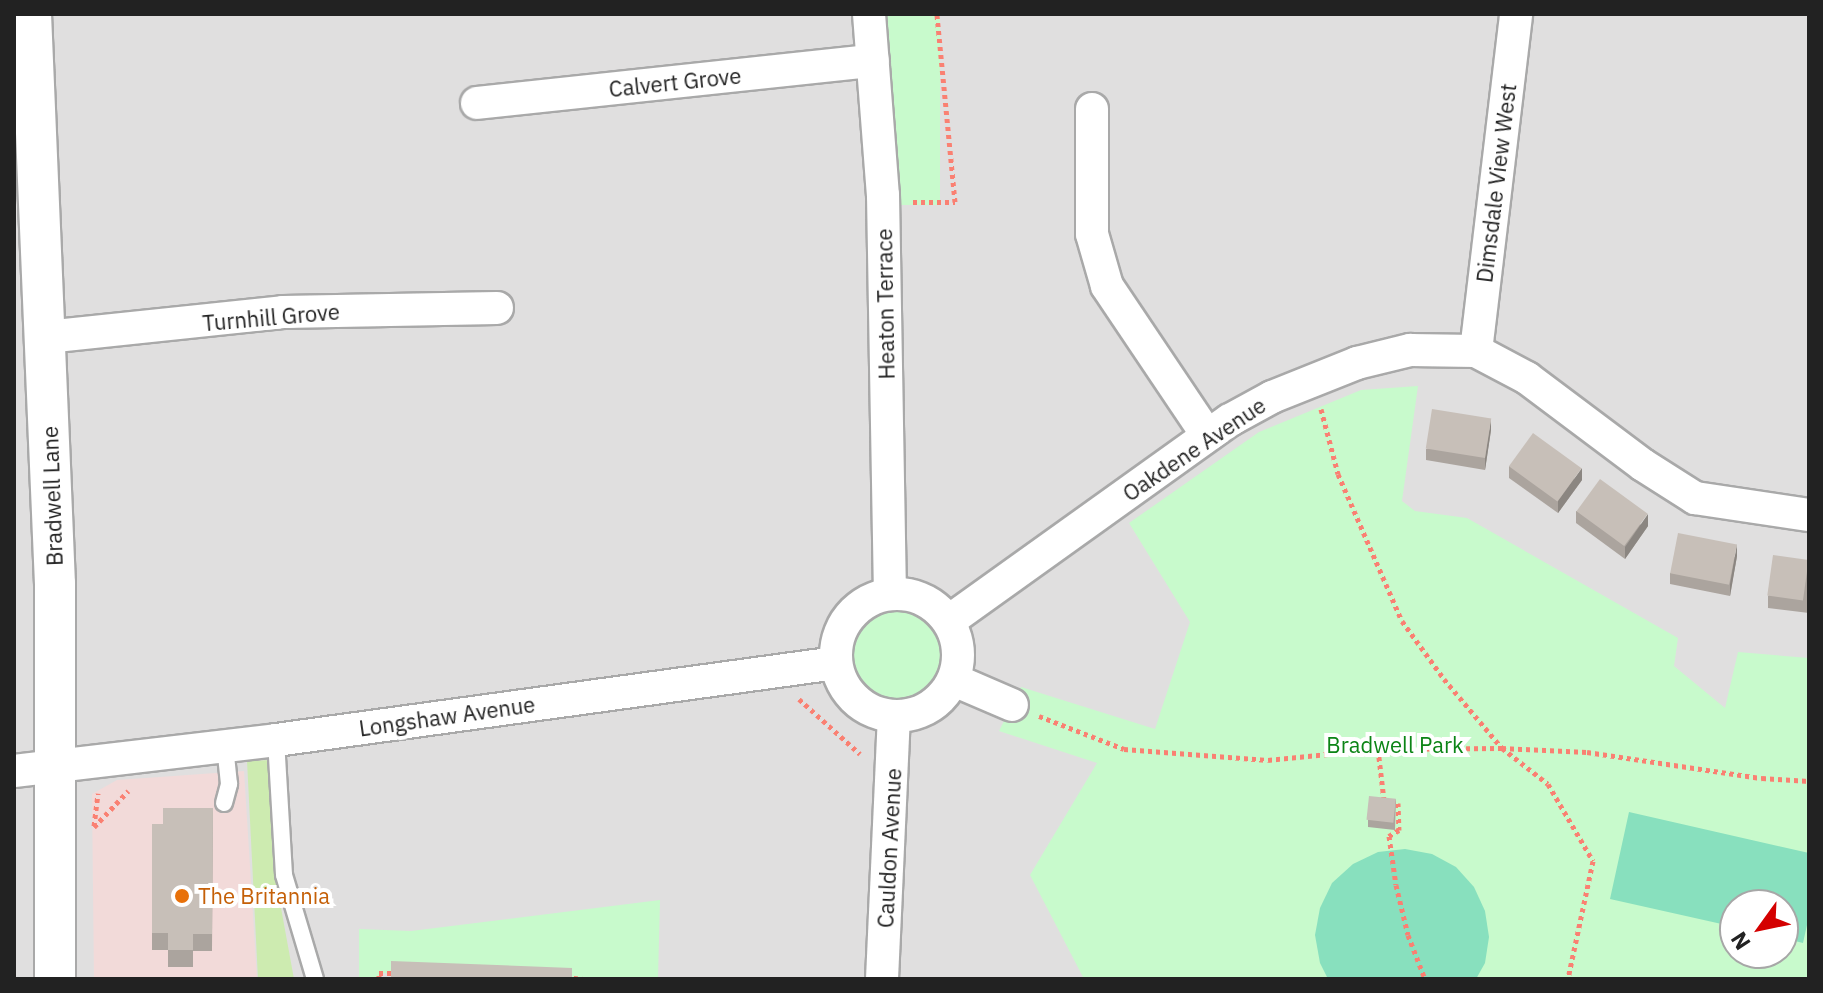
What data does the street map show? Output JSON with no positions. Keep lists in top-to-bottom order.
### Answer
{
  "streets": {
    "street": [
      "Calvert Grove",
      "Dimsdale View West",
      "Heaton Terrace",
      "Turnhill Grove",
      "Oakdene Avenue",
      "Bradwell Lane",
      "Longshaw Avenue",
      "Cauldon Avenue"
    ]
  },
  "crossings": [
    ["Calvert Grove", "Heaton Terrace"],
    ["Dimsdale View West", "Oakdene Avenue"],
    ["Heaton Terrace", "Oakdene Avenue"],
    ["Heaton Terrace", "Longshaw Avenue"],
    ["Heaton Terrace", "Cauldon Avenue"],
    ["Turnhill Grove", "Bradwell Lane"],
    ["Oakdene Avenue", "Longshaw Avenue"],
    ["Oakdene Avenue", "Cauldon Avenue"],
    ["Bradwell Lane", "Longshaw Avenue"],
    ["Longshaw Avenue", "Cauldon Avenue"]
  ],
  "parks": ["Bradwell Park"],
  "places": ["The Britannia"],
  "north": "bottom left"
}
